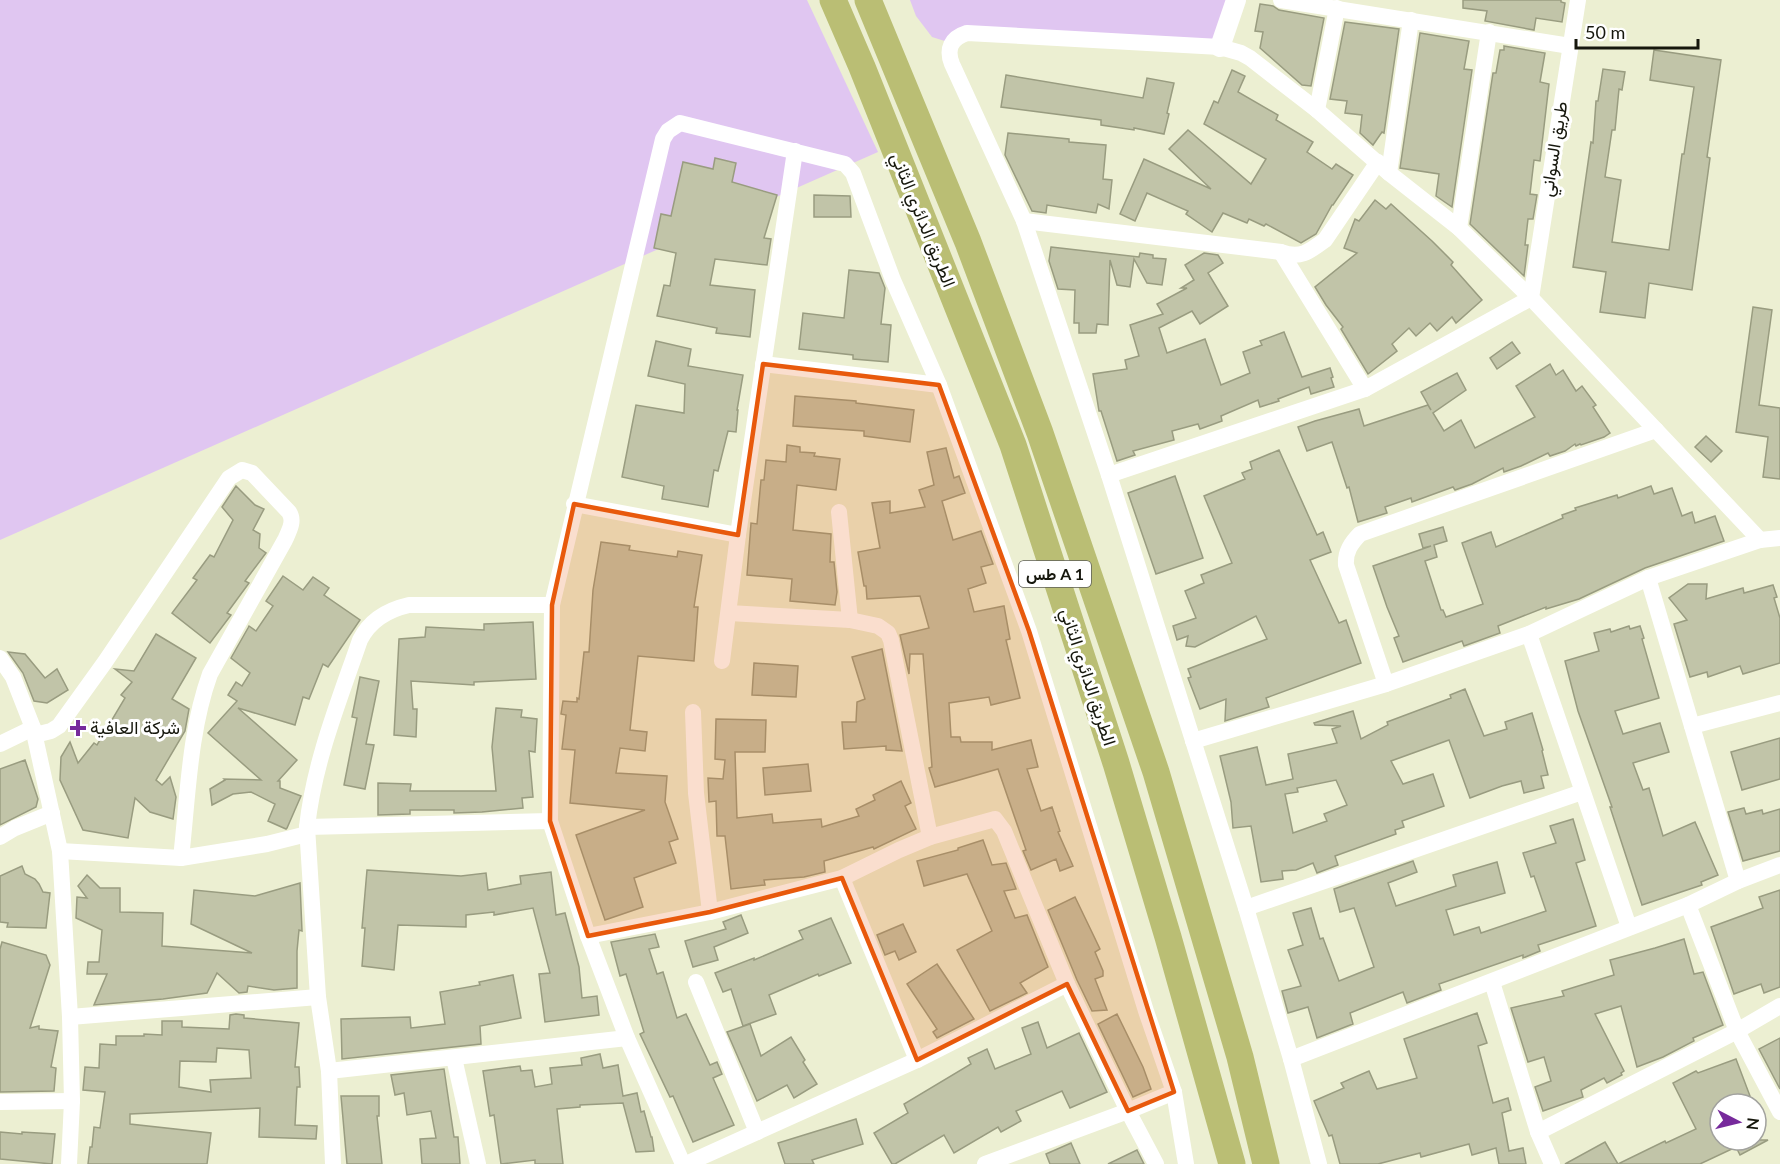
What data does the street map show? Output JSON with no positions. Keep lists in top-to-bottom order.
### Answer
{
  "streets": {
    "highway": ["الطريق الدائري الثاني", "طس A 1"],
    "street": ["طريق السواني"]
  },
  "places": {
    "health": ["شركة العافية"]
  },
  "scale_bar": "50 m",
  "north": "right"
}
